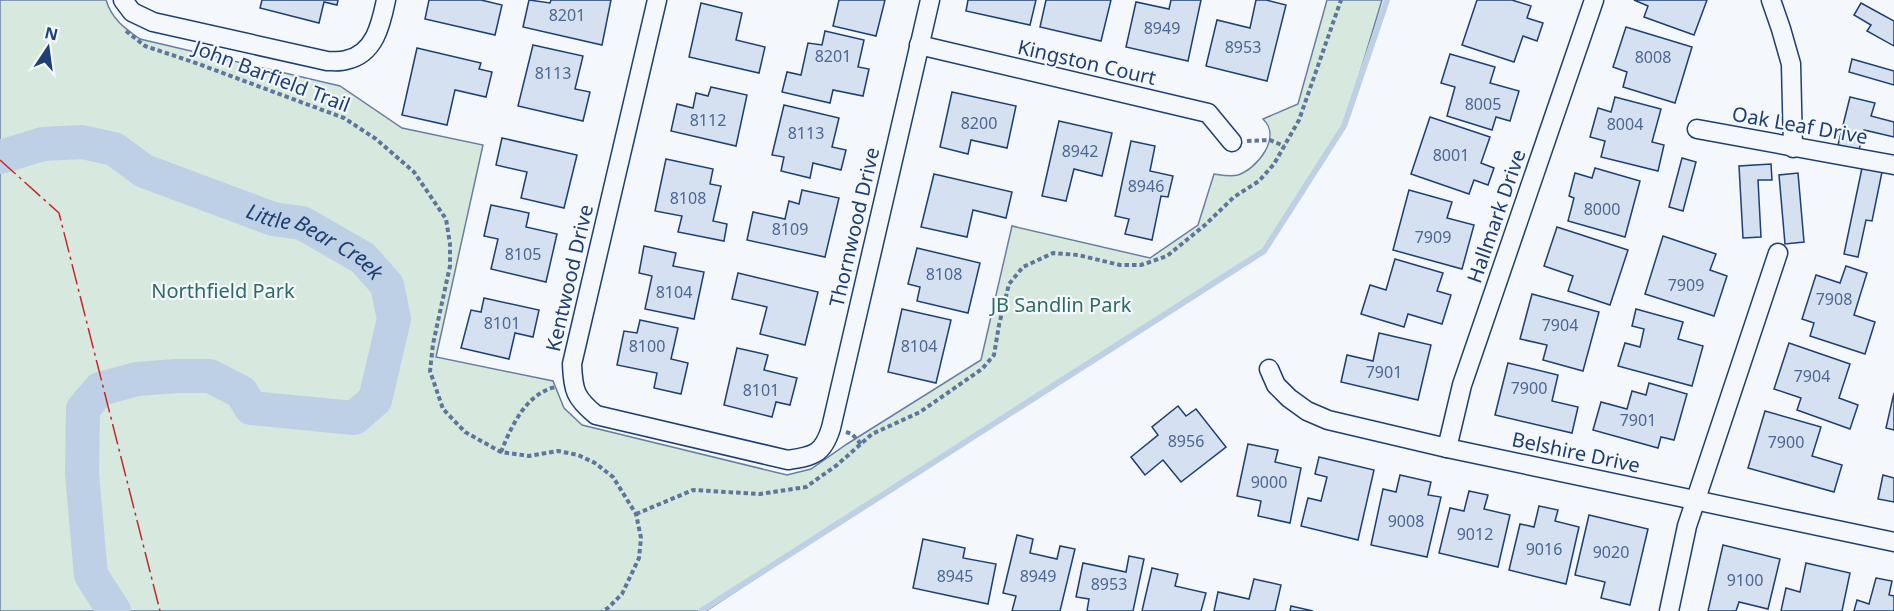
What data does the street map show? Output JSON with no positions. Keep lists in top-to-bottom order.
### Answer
{
  "streets": {
    "street": [
      "Kingston Court",
      "Oak Leaf Drive",
      "Hallmark Drive",
      "Thornwood Drive",
      "Kentwood Drive",
      "Belshire Drive"
    ],
    "path": ["John Barfield Trail"]
  },
  "crossings": [
    ["Kingston Court", "Thornwood Drive"],
    ["Hallmark Drive", "Belshire Drive"],
    ["Thornwood Drive", "Kentwood Drive"]
  ],
  "water": ["Little Bear Creek"],
  "parks": ["Northfield Park", "JB Sandlin Park"],
  "house_numbers": [
    "8201",
    "8949",
    "8953",
    "8201",
    "8008",
    "8113",
    "8005",
    "8112",
    "8200",
    "8004",
    "8113",
    "8942",
    "8001",
    "8946",
    "8108",
    "8000",
    "8109",
    "7909",
    "8105",
    "8108",
    "7909",
    "8104",
    "7908",
    "8101",
    "7904",
    "8100",
    "8104",
    "7901",
    "7904",
    "7900",
    "8101",
    "7901",
    "8956",
    "7900",
    "9000",
    "9008",
    "9012",
    "9016",
    "9020",
    "8945",
    "8949",
    "9100",
    "8953"
  ],
  "north": "top"
}
